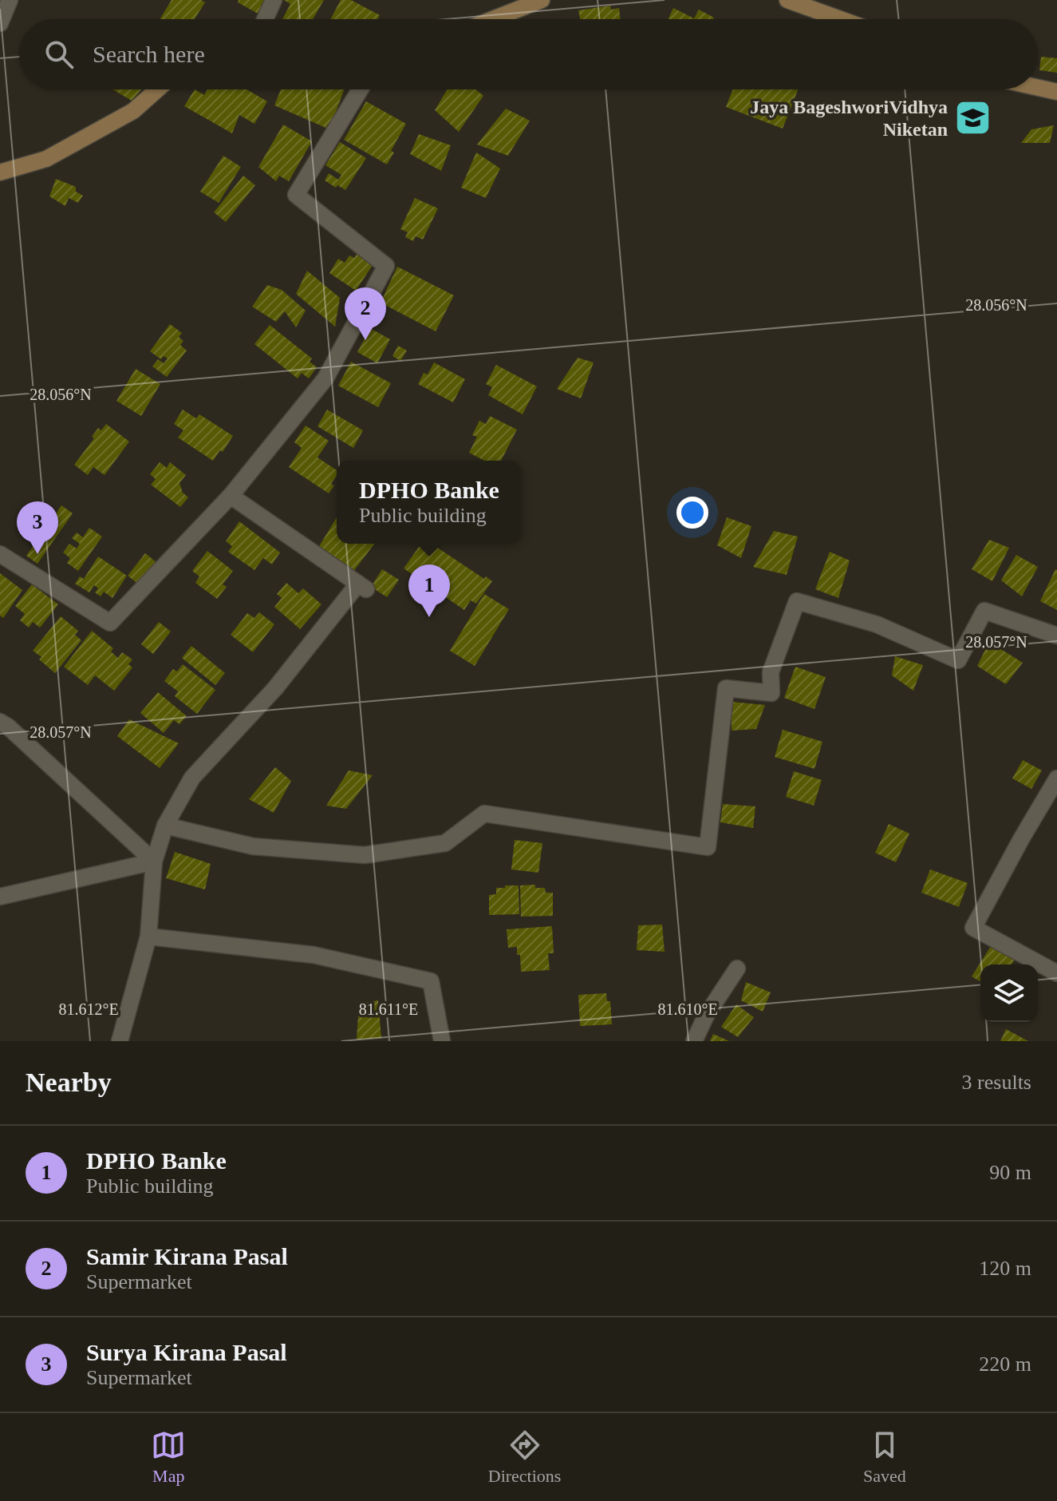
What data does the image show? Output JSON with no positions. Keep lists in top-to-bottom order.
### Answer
{
  "places": {
    "school or university": ["Jaya BageshworiVidhya Niketan"]
  },
  "page": {
    "search": "Search here",
    "pins": ["2", "3", "1"],
    "popup": ["DPHO Banke", "Public building"],
    "heading": ["Nearby", "3 results"],
    "list": [
      {
        "mark": "1",
        "name": "DPHO Banke",
        "note": "Public building",
        "value": "90 m"
      },
      {
        "mark": "2",
        "name": "Samir Kirana Pasal",
        "note": "Supermarket",
        "value": "120 m"
      },
      {
        "mark": "3",
        "name": "Surya Kirana Pasal",
        "note": "Supermarket",
        "value": "220 m"
      }
    ],
    "nav": ["Map", "Directions", "Saved"]
  },
  "coordinates": [
    "28.056°N",
    "28.057°N",
    "81.612°E",
    "81.611°E",
    "81.610°E"
  ]
}
